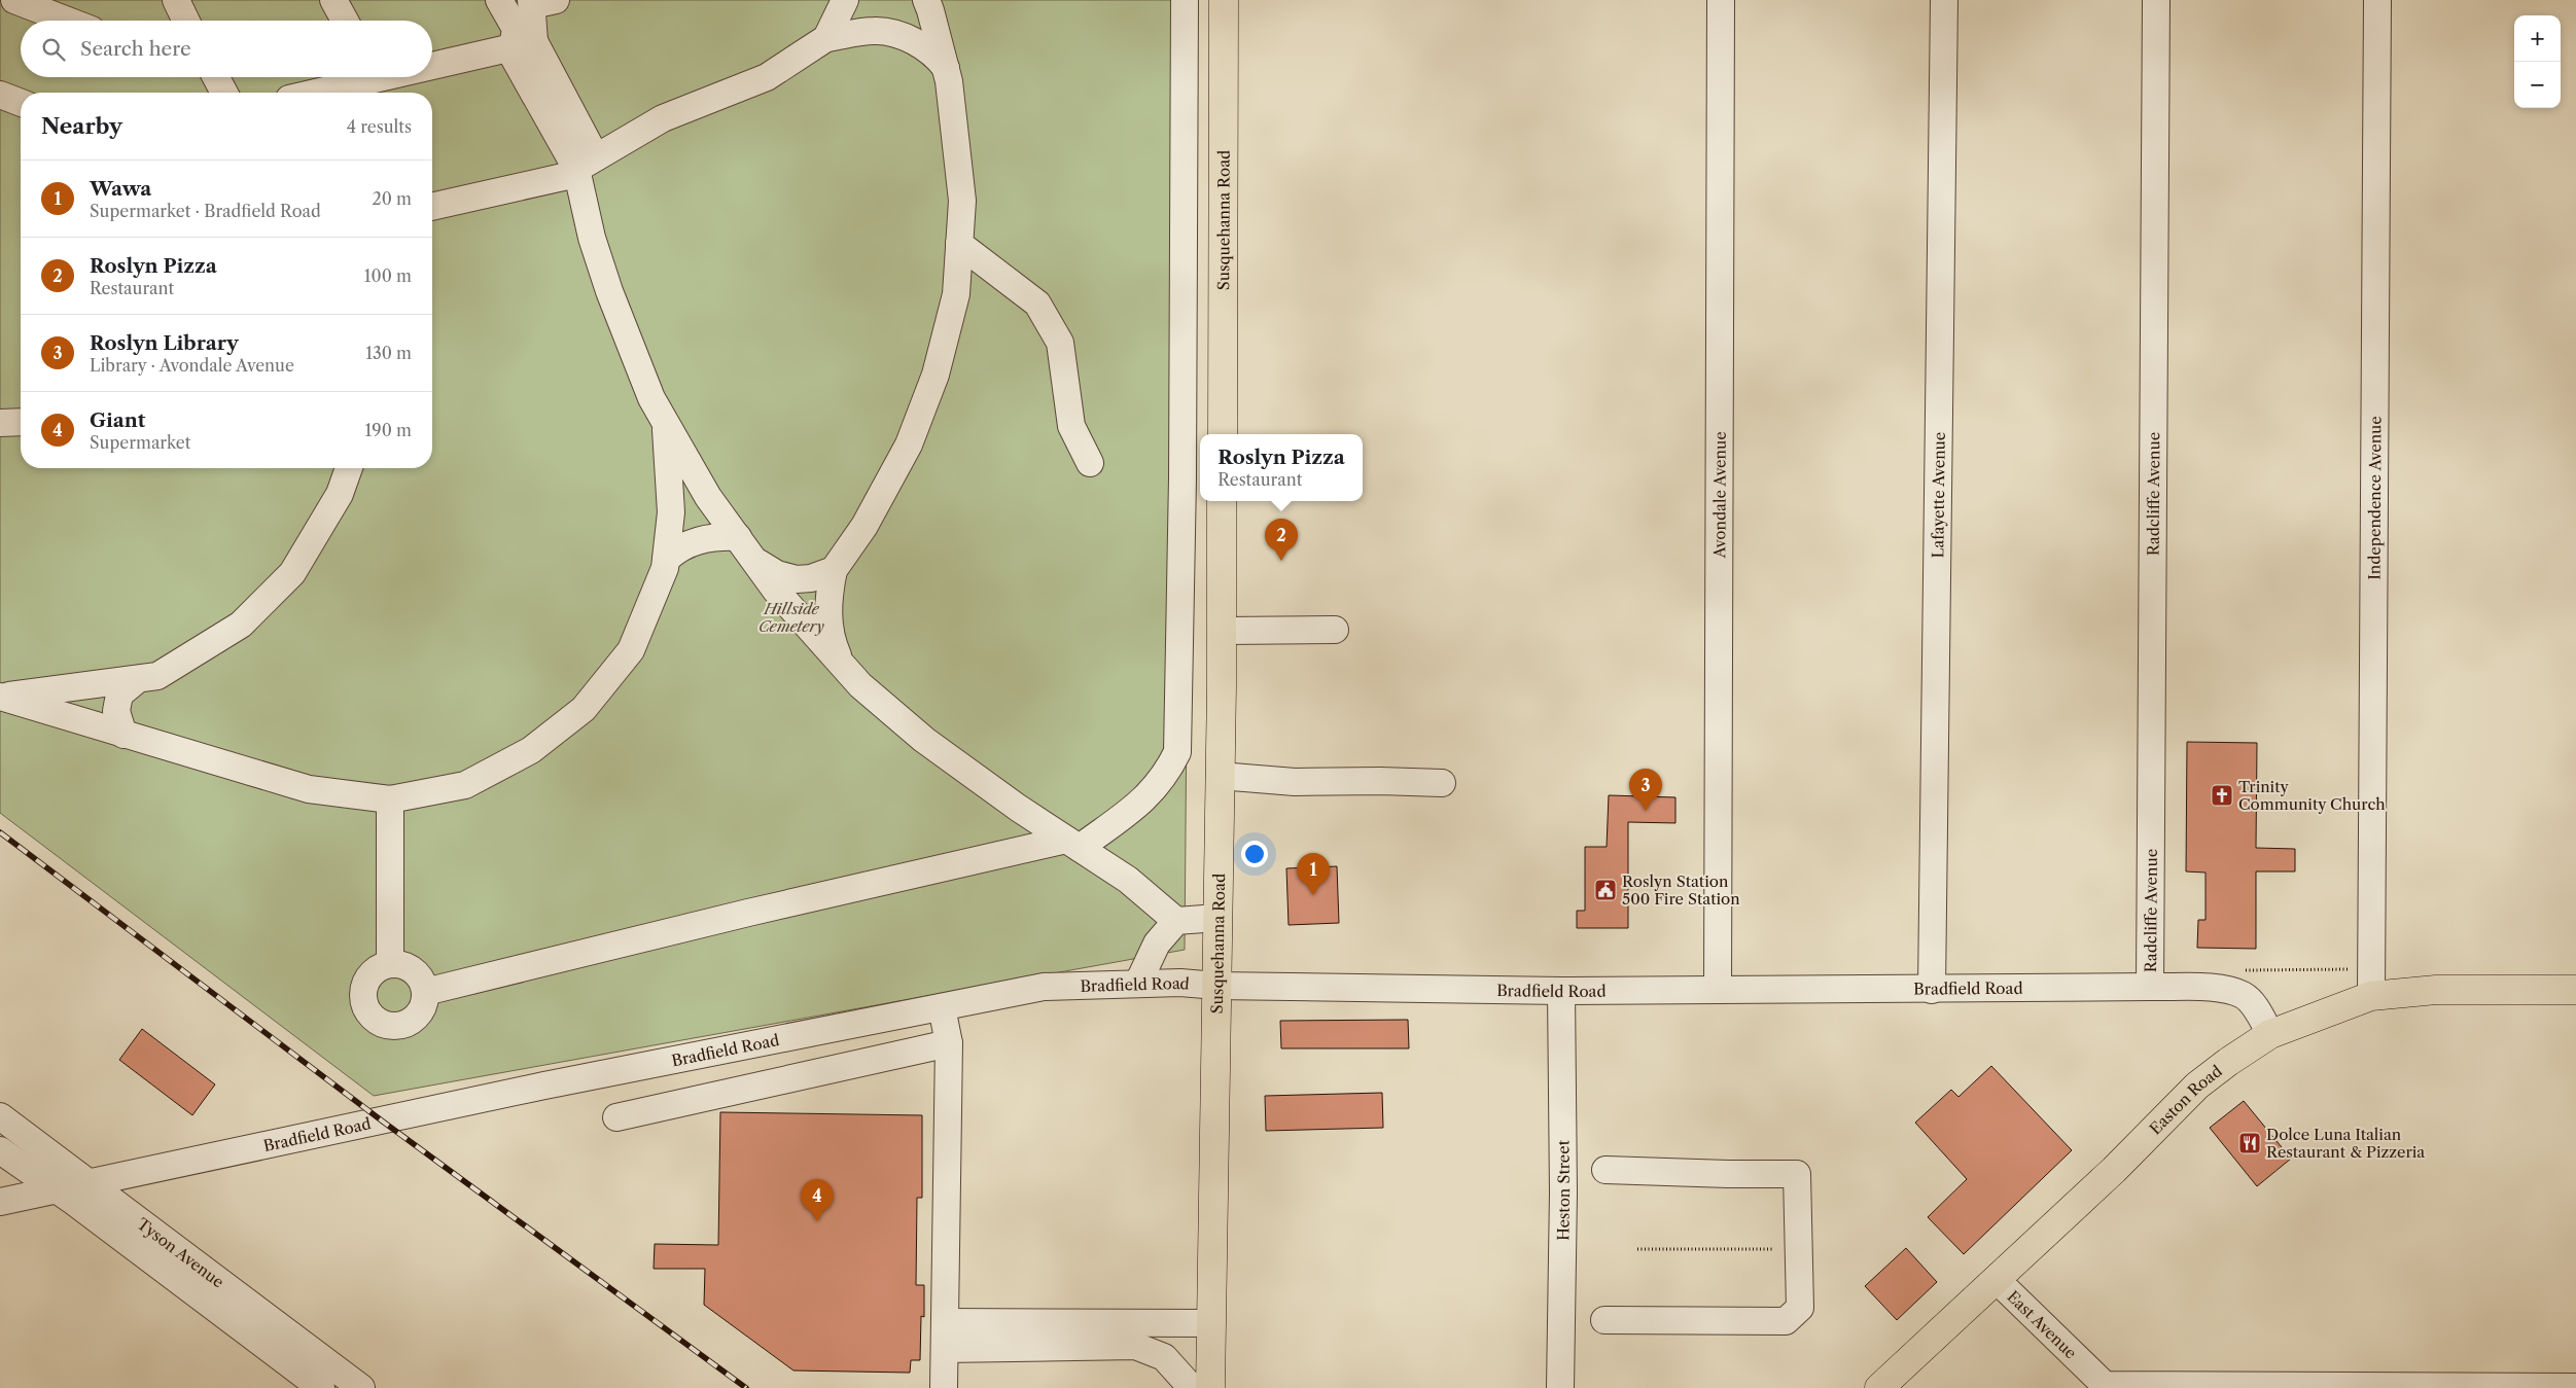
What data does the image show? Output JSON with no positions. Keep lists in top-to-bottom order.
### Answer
{
  "streets": {
    "main road": ["Susquehanna Road", "Easton Road"],
    "street": [
      "Radcliffe Avenue",
      "Avondale Avenue",
      "Lafayette Avenue",
      "Independence Avenue",
      "Bradfield Road",
      "Heston Street",
      "Tyson Avenue",
      "East Avenue"
    ]
  },
  "crossings": [
    ["Susquehanna Road", "Bradfield Road"],
    ["Radcliffe Avenue", "Bradfield Road"],
    ["Avondale Avenue", "Bradfield Road"],
    ["Lafayette Avenue", "Bradfield Road"],
    ["Independence Avenue", "Easton Road"],
    ["Bradfield Road", "Easton Road"],
    ["Bradfield Road", "Heston Street"],
    ["Bradfield Road", "Tyson Avenue"],
    ["Easton Road", "East Avenue"]
  ],
  "parks": ["Hillside Cemetery"],
  "places": {
    "church": ["Trinity Community Church"],
    "public building": ["Roslyn Station 500 Fire Station"],
    "restaurant": ["Dolce Luna Italian Restaurant & Pizzeria"]
  },
  "page": {
    "map_buttons": ["+", "−"],
    "search": "Search here",
    "heading": ["Nearby", "4 results"],
    "list": [
      {
        "mark": "1",
        "name": "Wawa",
        "note": "Supermarket · Bradfield Road",
        "value": "20 m"
      },
      {
        "mark": "2",
        "name": "Roslyn Pizza",
        "note": "Restaurant",
        "value": "100 m"
      },
      {
        "mark": "3",
        "name": "Roslyn Library",
        "note": "Library · Avondale Avenue",
        "value": "130 m"
      },
      {
        "mark": "4",
        "name": "Giant",
        "note": "Supermarket",
        "value": "190 m"
      }
    ],
    "popup": ["Roslyn Pizza", "Restaurant"],
    "pins": [
      "2",
      "3",
      "1",
      "4"
    ]
  }
}
